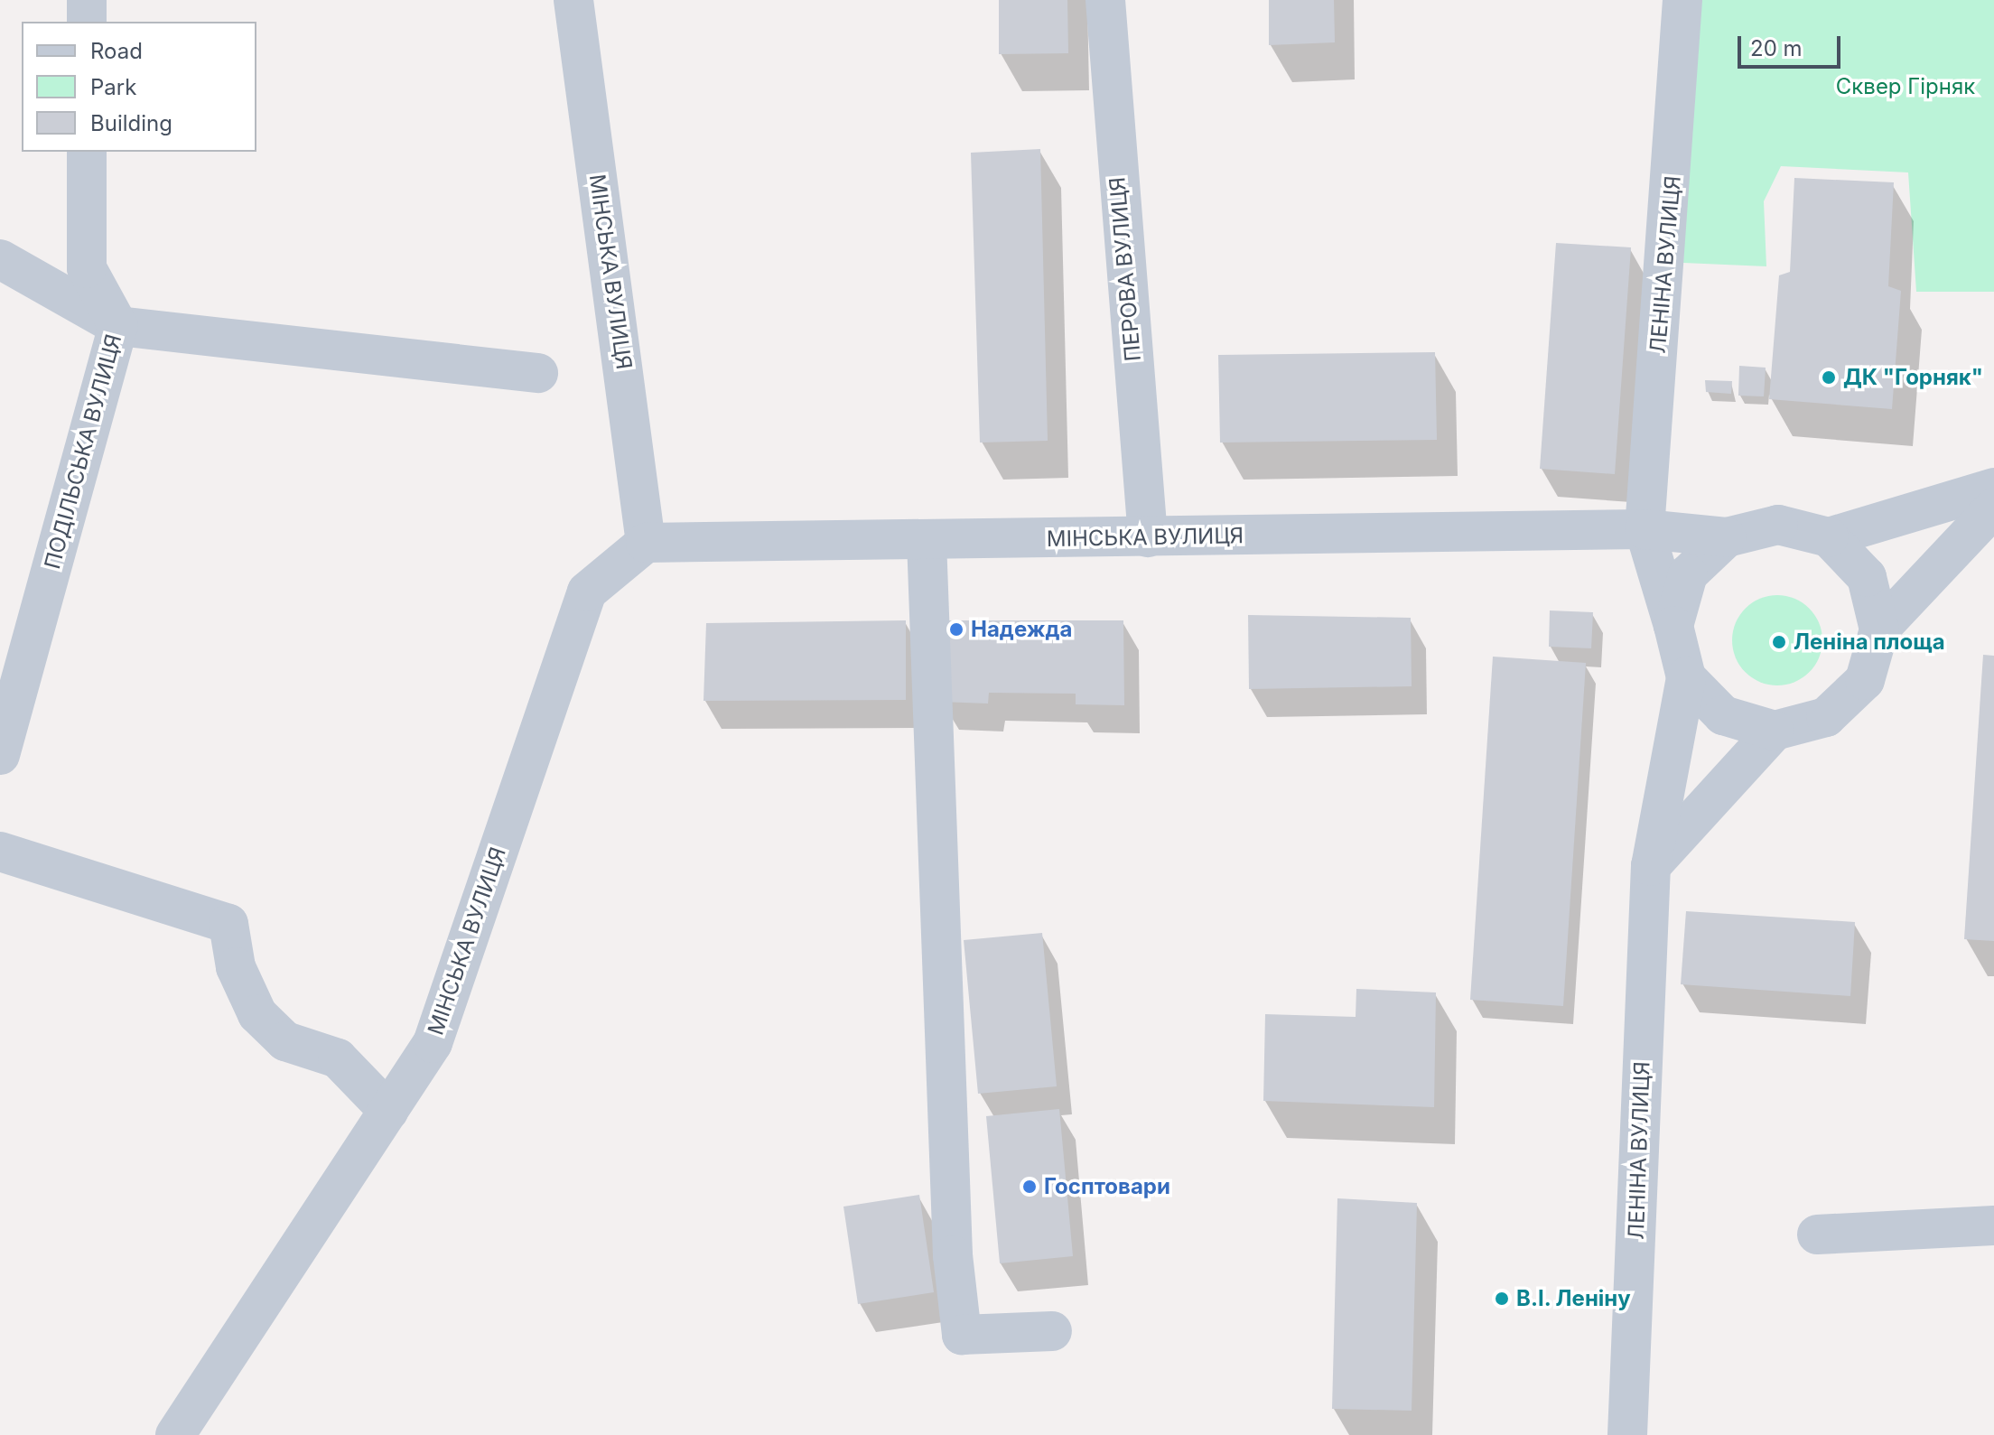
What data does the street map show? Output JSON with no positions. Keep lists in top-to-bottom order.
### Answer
{
  "streets": {
    "street": [
      "ЛЕНІНА ВУЛИЦЯ",
      "ПЕРОВА ВУЛИЦЯ",
      "МІНСЬКА ВУЛИЦЯ",
      "ПОДІЛЬСЬКА ВУЛИЦЯ"
    ]
  },
  "crossings": [
    ["ЛЕНІНА ВУЛИЦЯ", "МІНСЬКА ВУЛИЦЯ"],
    ["ПЕРОВА ВУЛИЦЯ", "МІНСЬКА ВУЛИЦЯ"]
  ],
  "parks": ["Сквер Гірняк"],
  "places": [
    "ДК \"Горняк\"",
    "Надежда",
    "Леніна площа",
    "Госптовари",
    "В.І. Леніну"
  ],
  "legend": ["Road", "Park", "Building"],
  "scale_bar": "20 m"
}
